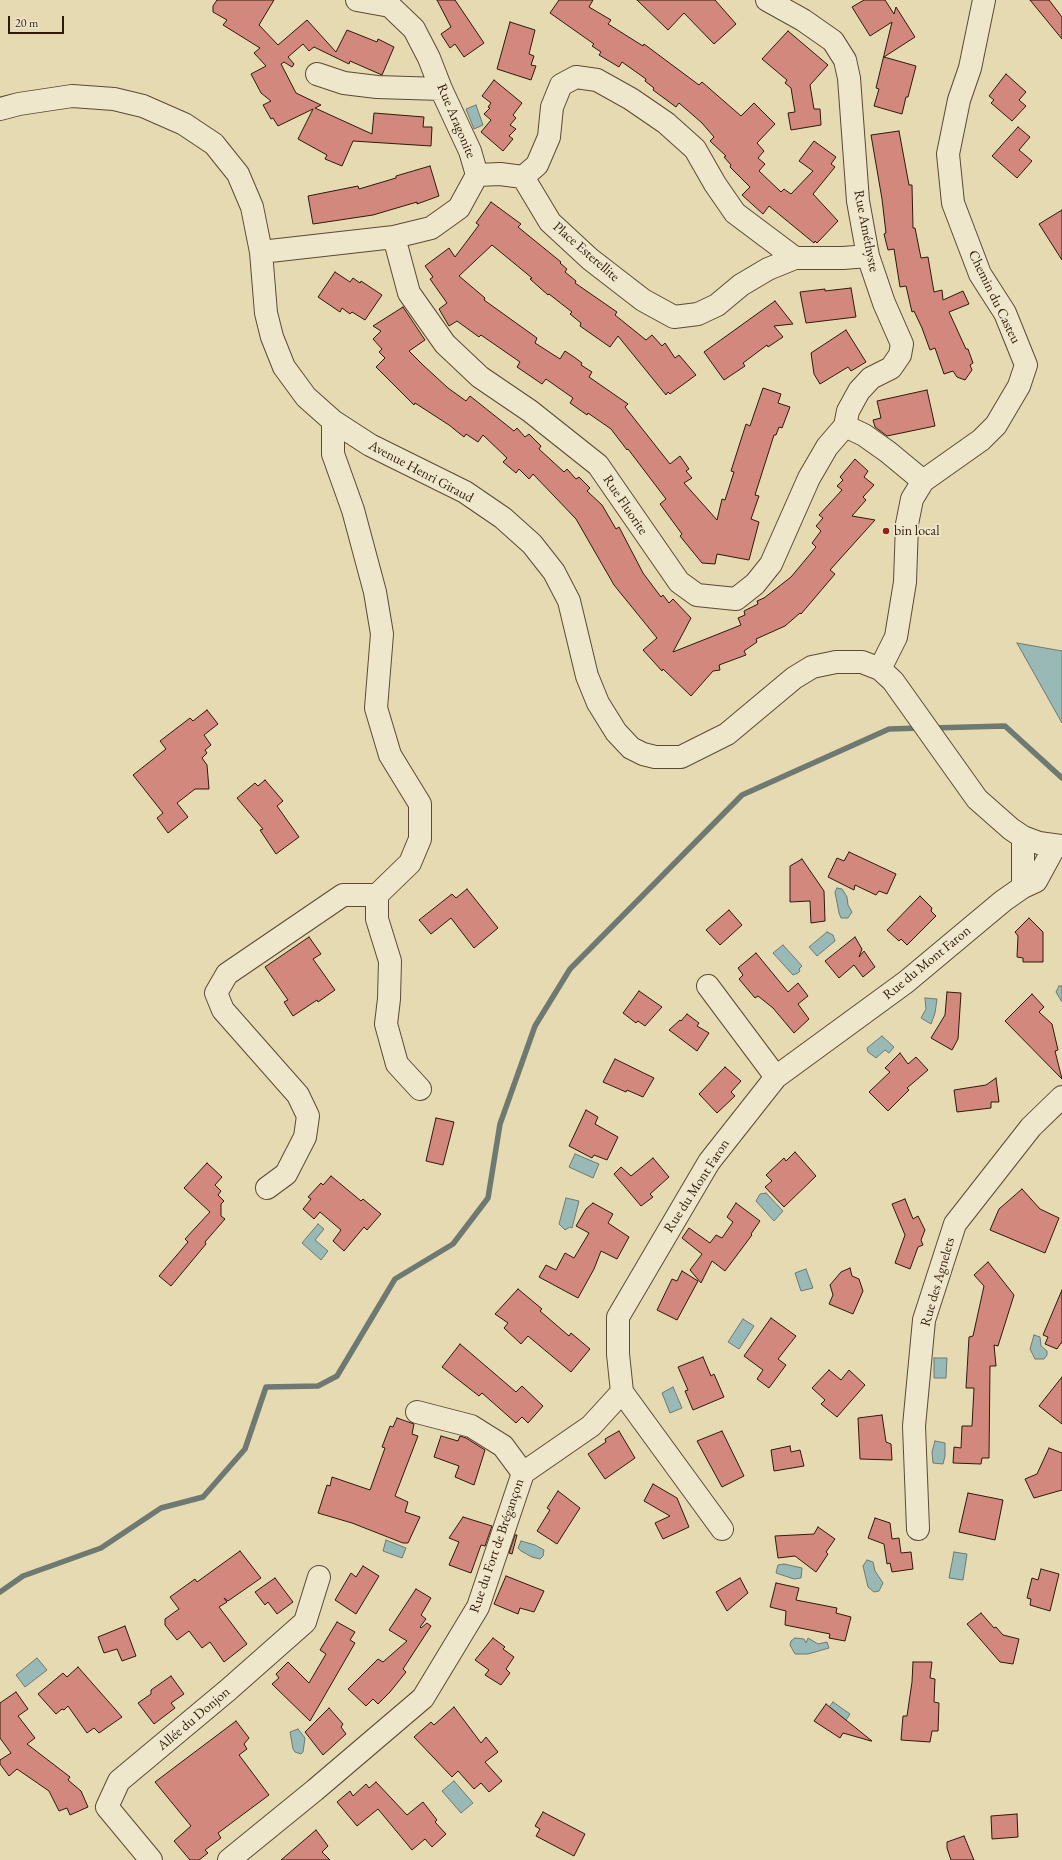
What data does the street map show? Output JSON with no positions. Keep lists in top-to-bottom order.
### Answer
{
  "streets": {
    "street": [
      "Rue Aragonite",
      "Rue Améthyste",
      "Place Esterellite",
      "Chemin du Casteu",
      "Avenue Henri Giraud",
      "Rue Fluorite",
      "Rue du Mont Faron",
      "Rue des Agnelets",
      "Rue du Fort de Brégançon",
      "Allée du Donjon"
    ]
  },
  "crossings": [
    ["Rue Aragonite", "Avenue Henri Giraud"],
    ["Rue Aragonite", "Rue Fluorite"],
    ["Rue Améthyste", "Rue Fluorite"],
    ["Chemin du Casteu", "Avenue Henri Giraud"],
    ["Rue du Mont Faron", "Rue du Fort de Brégançon"]
  ],
  "places": ["bin local"],
  "scale_bar": "20 m"
}
